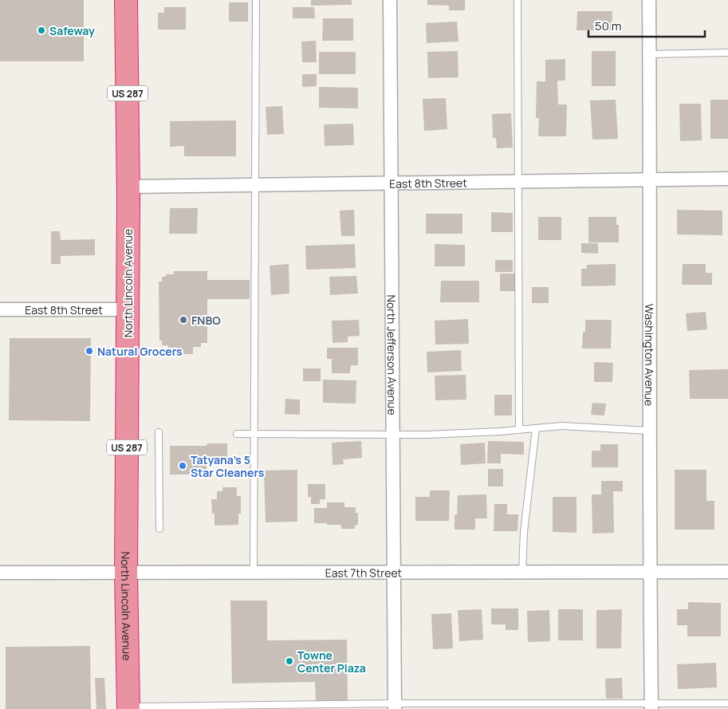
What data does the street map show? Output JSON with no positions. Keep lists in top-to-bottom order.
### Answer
{
  "streets": {
    "highway": ["US 287", "North Lincoln Avenue"],
    "street": [
      "East 8th Street",
      "North Jefferson Avenue",
      "Washington Avenue",
      "East 7th Street"
    ]
  },
  "crossings": [
    ["East 8th Street", "North Lincoln Avenue"],
    ["East 8th Street", "North Jefferson Avenue"],
    ["East 8th Street", "Washington Avenue"],
    ["North Lincoln Avenue", "East 7th Street"],
    ["North Jefferson Avenue", "East 7th Street"],
    ["Washington Avenue", "East 7th Street"]
  ],
  "places": [
    "Safeway",
    "FNBO",
    "Natural Grocers",
    "Tatyana's 5 Star Cleaners",
    "Towne Center Plaza"
  ],
  "scale_bar": "50 m"
}
